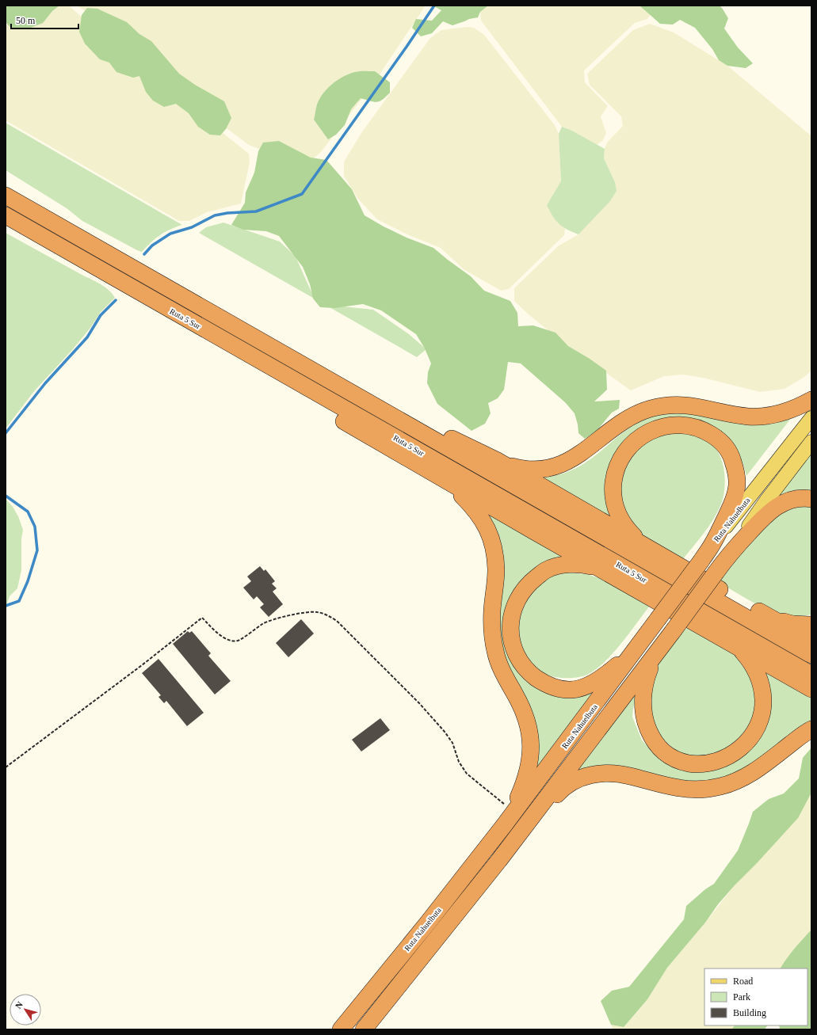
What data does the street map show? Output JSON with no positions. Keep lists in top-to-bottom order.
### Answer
{
  "streets": {
    "highway": ["Ruta 5 Sur", "Ruta Nahuelbuta"]
  },
  "legend": ["Road", "Park", "Building"],
  "scale_bar": "50 m",
  "north": "top left"
}
